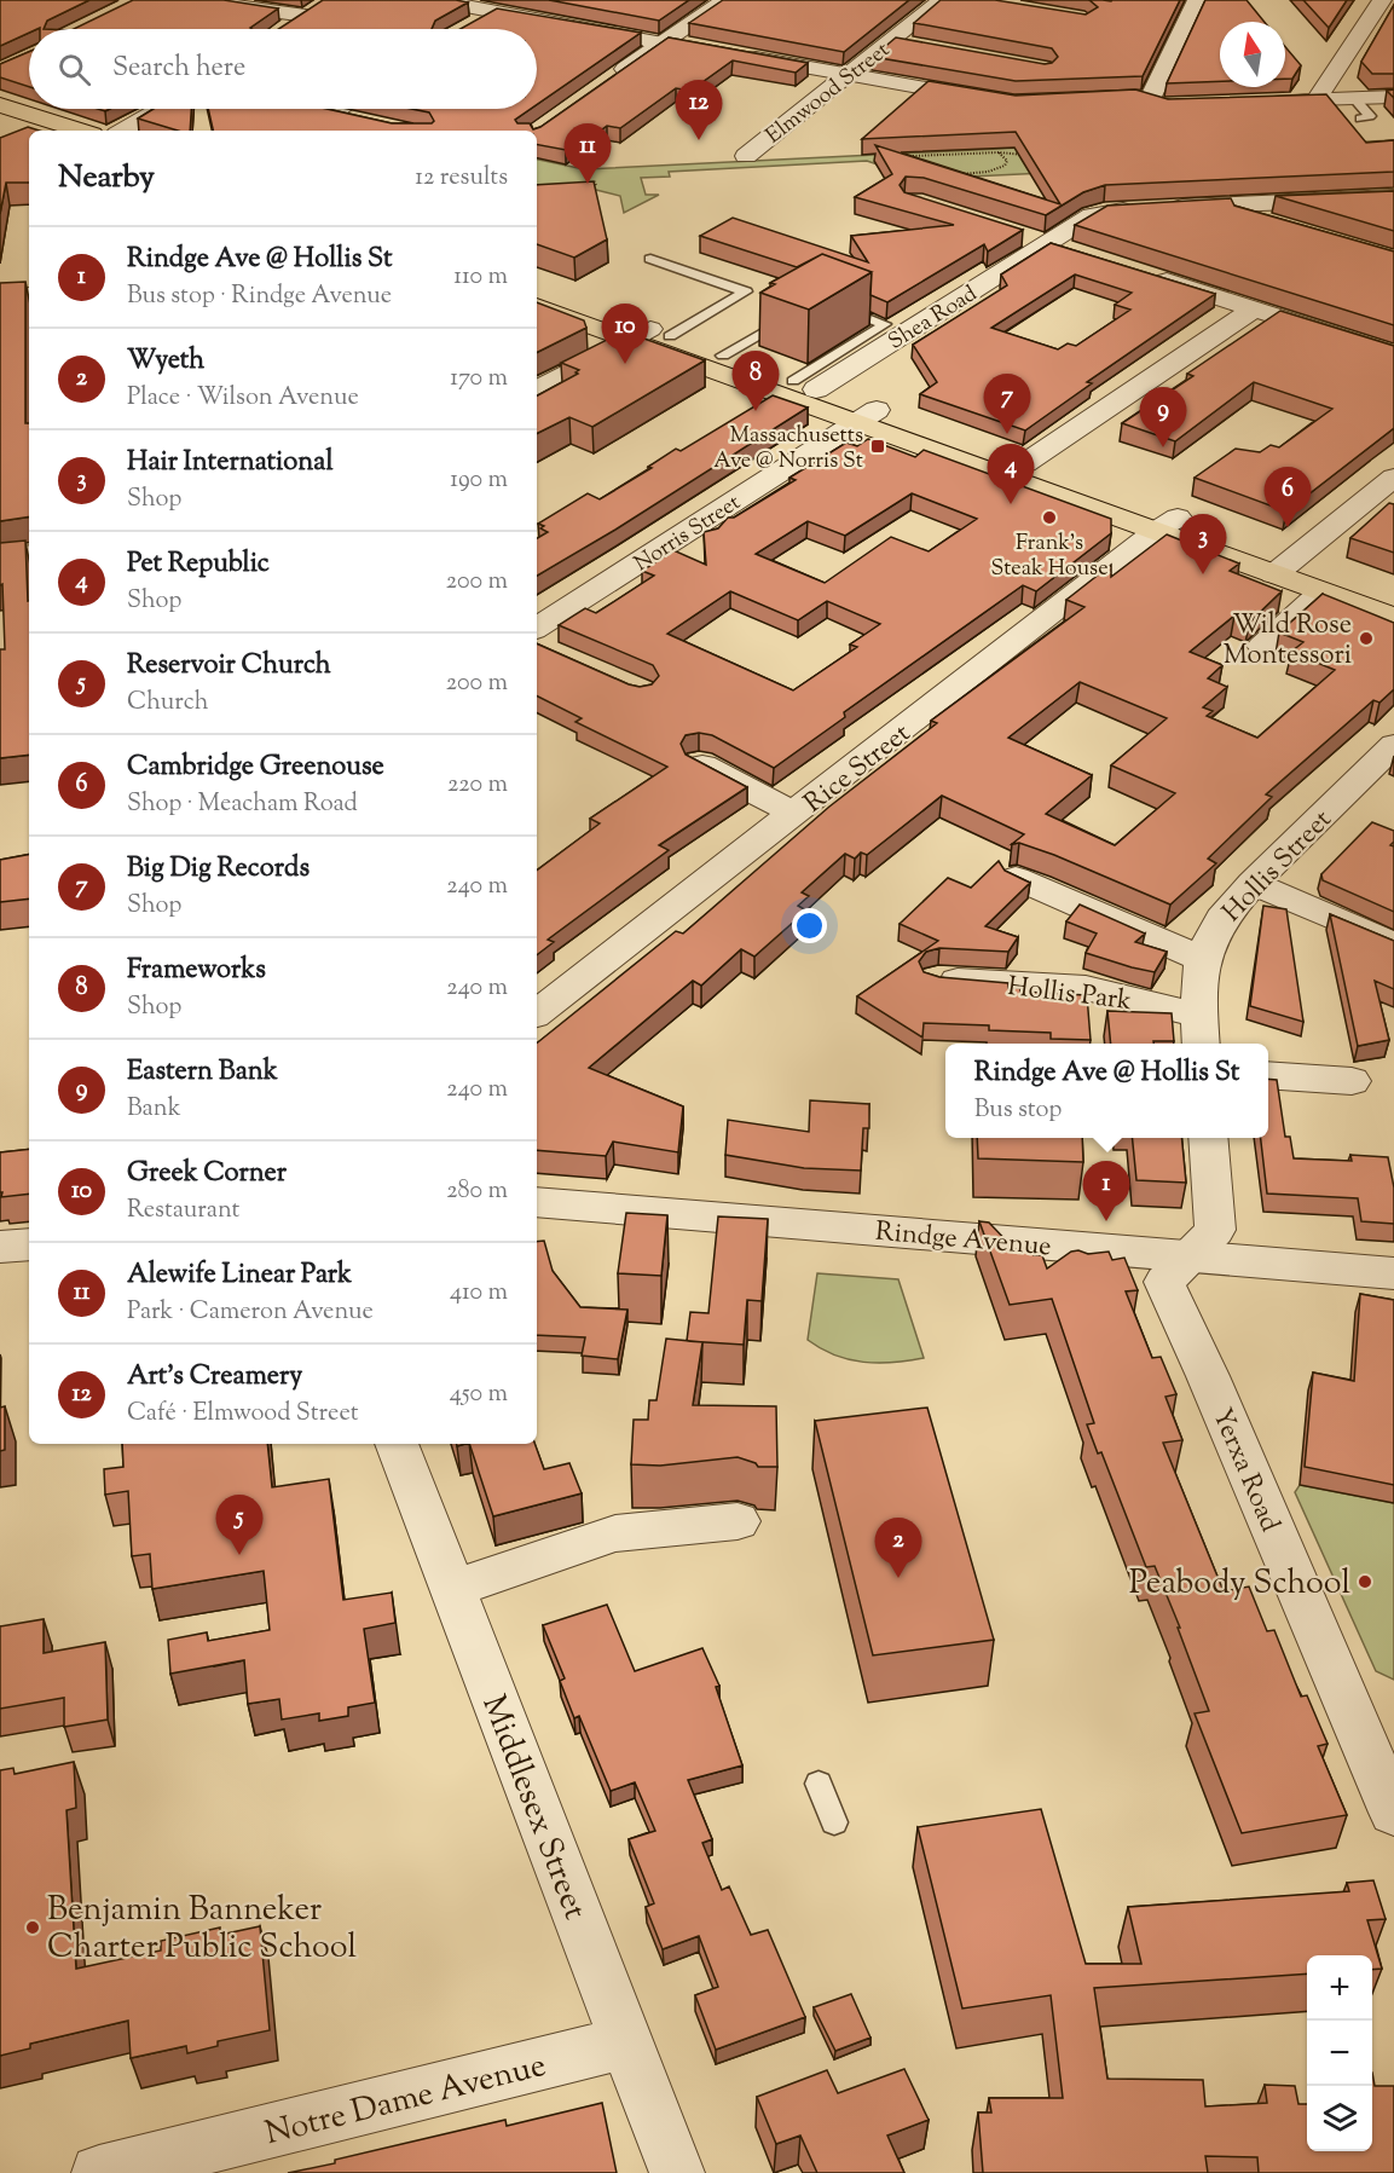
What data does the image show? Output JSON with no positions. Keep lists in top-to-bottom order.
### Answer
{
  "streets": {
    "street": [
      "Elmwood Street",
      "Shea Road",
      "Norris Street",
      "Rice Street",
      "Hollis Street",
      "Hollis Park",
      "Rindge Avenue",
      "Yerxa Road",
      "Middlesex Street",
      "Notre Dame Avenue"
    ]
  },
  "crossings": [
    ["Hollis Street", "Hollis Park"],
    ["Rindge Avenue", "Yerxa Road"],
    ["Middlesex Street", "Notre Dame Avenue"]
  ],
  "places": {
    "transit": ["Massachusetts Ave @ Norris St"],
    "other": [
      "Frank's Steak House",
      "Wild Rose Montessori",
      "Peabody School",
      "Benjamin Banneker Charter Public School"
    ]
  },
  "north": "top",
  "page": {
    "search": "Search here",
    "pins": [
      "12",
      "11",
      "10",
      "8",
      "7",
      "9",
      "4",
      "6",
      "3",
      "1",
      "5",
      "2"
    ],
    "heading": ["Nearby", "12 results"],
    "list": [
      {
        "mark": "1",
        "name": "Rindge Ave @ Hollis St",
        "note": "Bus stop · Rindge Avenue",
        "value": "110 m"
      },
      {
        "mark": "2",
        "name": "Wyeth",
        "note": "Place · Wilson Avenue",
        "value": "170 m"
      },
      {
        "mark": "3",
        "name": "Hair International",
        "note": "Shop",
        "value": "190 m"
      },
      {
        "mark": "4",
        "name": "Pet Republic",
        "note": "Shop",
        "value": "200 m"
      },
      {
        "mark": "5",
        "name": "Reservoir Church",
        "note": "Church",
        "value": "200 m"
      },
      {
        "mark": "6",
        "name": "Cambridge Greenouse",
        "note": "Shop · Meacham Road",
        "value": "220 m"
      },
      {
        "mark": "7",
        "name": "Big Dig Records",
        "note": "Shop",
        "value": "240 m"
      },
      {
        "mark": "8",
        "name": "Frameworks",
        "note": "Shop",
        "value": "240 m"
      },
      {
        "mark": "9",
        "name": "Eastern Bank",
        "note": "Bank",
        "value": "240 m"
      },
      {
        "mark": "10",
        "name": "Greek Corner",
        "note": "Restaurant",
        "value": "280 m"
      },
      {
        "mark": "11",
        "name": "Alewife Linear Park",
        "note": "Park · Cameron Avenue",
        "value": "410 m"
      },
      {
        "mark": "12",
        "name": "Art's Creamery",
        "note": "Café · Elmwood Street",
        "value": "450 m"
      }
    ],
    "popup": ["Rindge Ave @ Hollis St", "Bus stop"],
    "map_buttons": ["+", "−"]
  }
}
